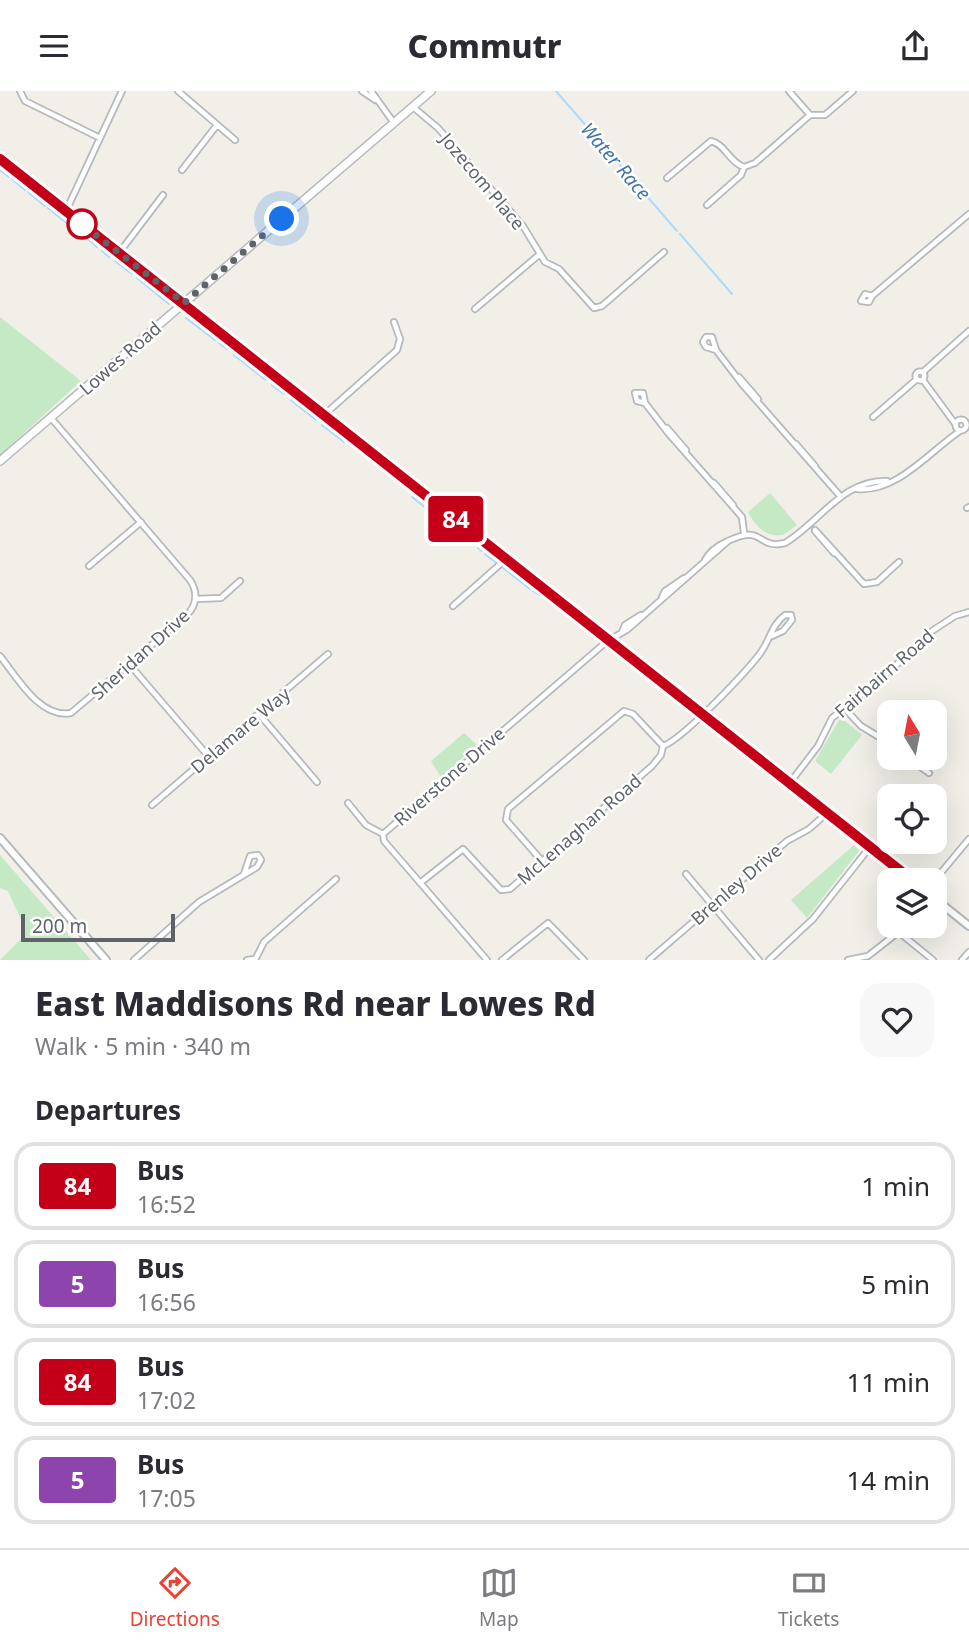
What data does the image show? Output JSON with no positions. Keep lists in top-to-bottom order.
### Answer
{
  "streets": {
    "main road": ["Lowes Road"],
    "street": [
      "Jozecom Place",
      "Sheridan Drive",
      "Fairbairn Road",
      "Delamare Way",
      "Riverstone Drive",
      "McLenaghan Road",
      "Brenley Drive"
    ]
  },
  "crossings": [
    ["Jozecom Place", "Lowes Road"],
    ["Lowes Road", "Sheridan Drive"],
    ["Riverstone Drive", "McLenaghan Road"]
  ],
  "water": ["Water Race"],
  "lines": ["bus line 84"],
  "scale_bar": "200 m",
  "north": "top",
  "page": {
    "header": "Commutr",
    "on_map": "84",
    "scale": "200 m",
    "heading": [
      ["East Maddisons Rd near Lowes Rd", "Walk · 5 min · 340 m"],
      "Departures"
    ],
    "list": [
      {
        "mark": "84",
        "name": "Bus",
        "note": "16:52",
        "value": "1 min"
      },
      {
        "mark": "5",
        "name": "Bus",
        "note": "16:56",
        "value": "5 min"
      },
      {
        "mark": "84",
        "name": "Bus",
        "note": "17:02",
        "value": "11 min"
      },
      {
        "mark": "5",
        "name": "Bus",
        "note": "17:05",
        "value": "14 min"
      }
    ],
    "tabs": ["Directions", "Map", "Tickets"]
  }
}
